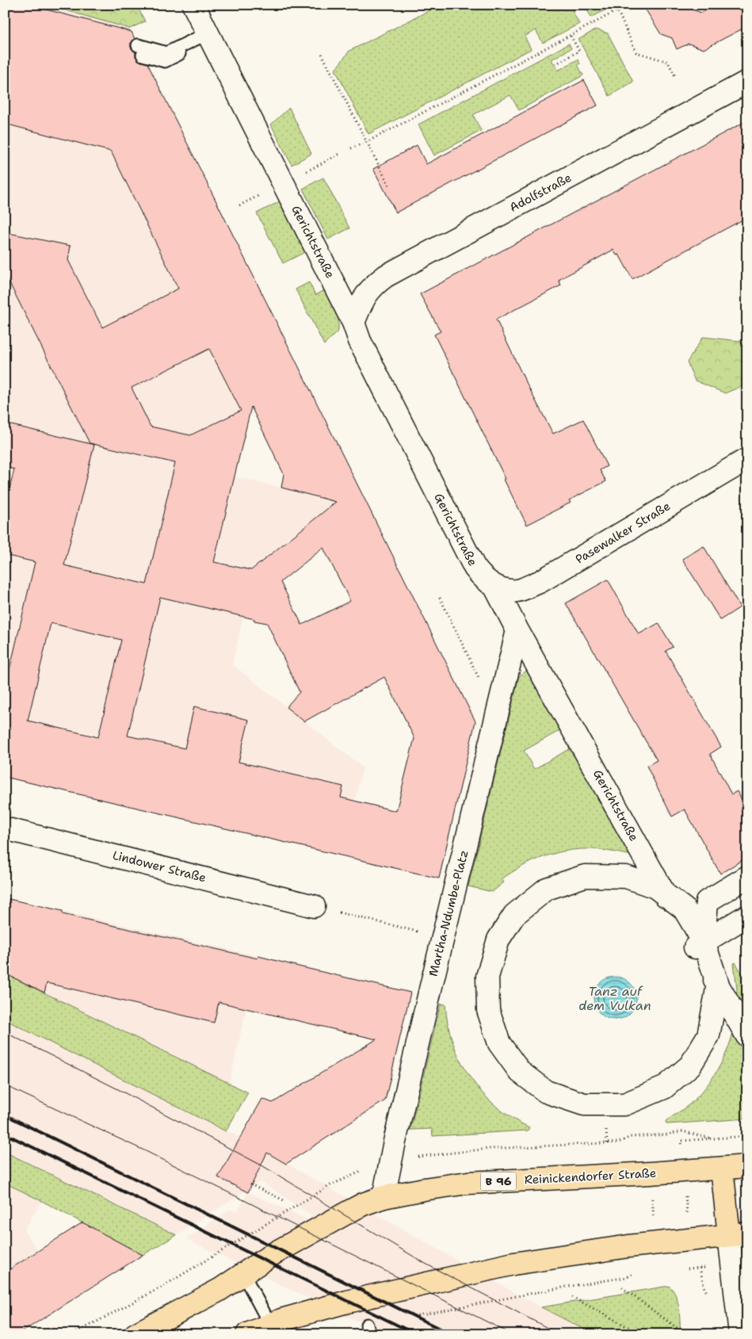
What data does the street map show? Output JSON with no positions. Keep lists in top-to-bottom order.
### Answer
{
  "streets": {
    "main road": ["Reinickendorfer Straße", "B 96"],
    "street": [
      "Adolfstraße",
      "Gerichtstraße",
      "Pasewalker Straße",
      "Lindower Straße",
      "Martha-Ndumbe-Platz"
    ]
  },
  "crossings": [
    ["Adolfstraße", "Gerichtstraße"],
    ["Gerichtstraße", "Pasewalker Straße"],
    ["Gerichtstraße", "Martha-Ndumbe-Platz"],
    ["Martha-Ndumbe-Platz", "Reinickendorfer Straße"]
  ],
  "water": ["Tanz auf dem Vulkan"]
}
